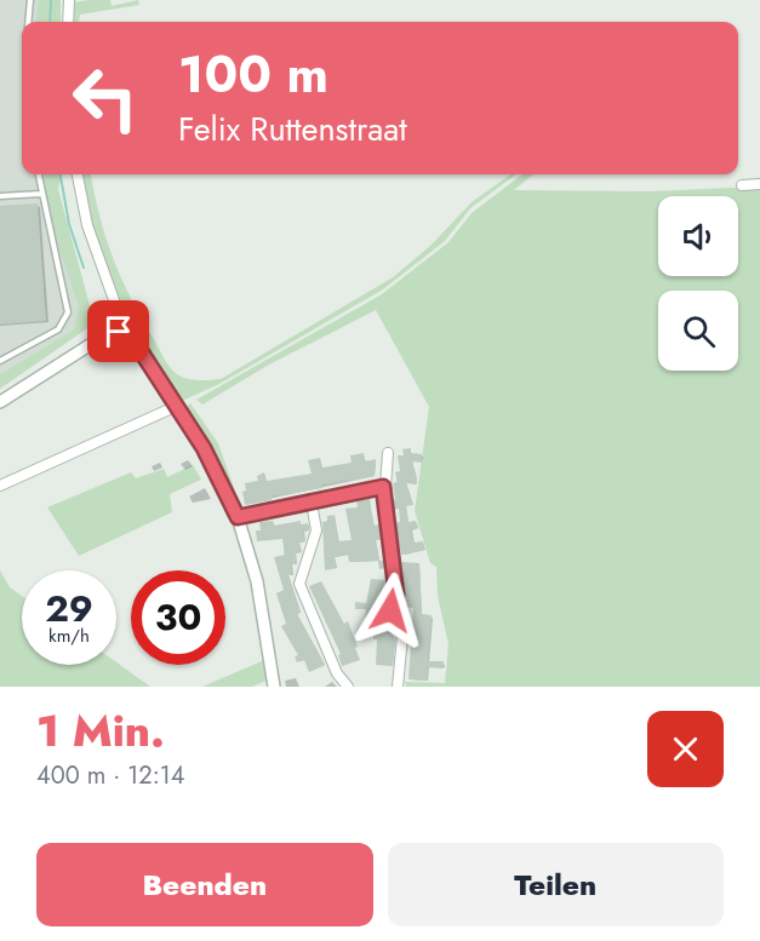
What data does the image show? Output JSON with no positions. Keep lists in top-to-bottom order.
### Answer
{
  "page": {
    "turn": ["100 m", "Felix Ruttenstraat"],
    "speed": "29 km/h",
    "limit": "30",
    "heading": ["1 Min.", "400 m · 12:14"],
    "buttons": ["Beenden", "Teilen"]
  }
}
